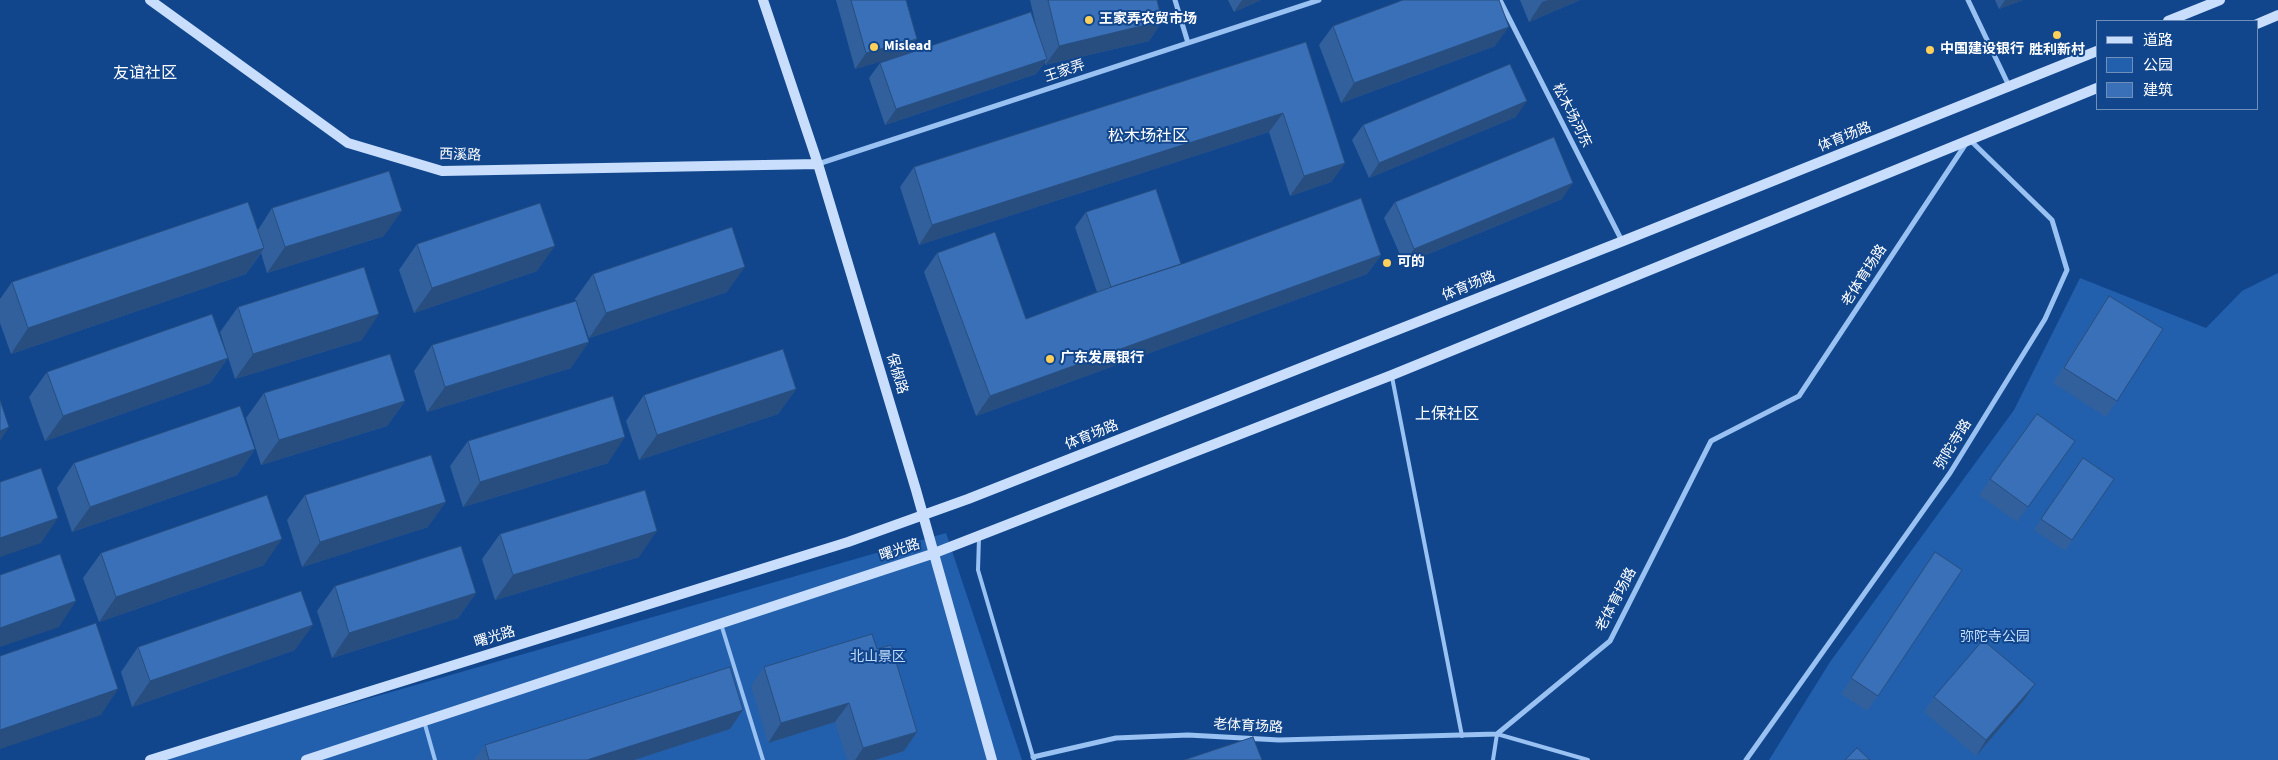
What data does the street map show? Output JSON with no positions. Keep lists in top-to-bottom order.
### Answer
{
  "streets": {
    "main road": [
      "体育场路",
      "西溪路",
      "保俶路",
      "曙光路"
    ],
    "street": [
      "王家弄",
      "松木场河东",
      "老体育场路",
      "弥陀寺路"
    ]
  },
  "crossings": [
    ["王家弄", "西溪路"],
    ["王家弄", "保俶路"],
    ["松木场河东", "体育场路"],
    ["体育场路", "保俶路"],
    ["体育场路", "曙光路"],
    ["西溪路", "保俶路"],
    ["老体育场路", "弥陀寺路"],
    ["保俶路", "曙光路"]
  ],
  "districts": ["友谊社区", "松木场社区", "上保社区"],
  "parks": ["弥陀寺公园", "北山景区"],
  "places": [
    "王家弄农贸市场",
    "胜利新村",
    "Mislead",
    "中国建设银行",
    "可的",
    "广东发展银行"
  ],
  "legend": ["道路", "公园", "建筑"]
}
